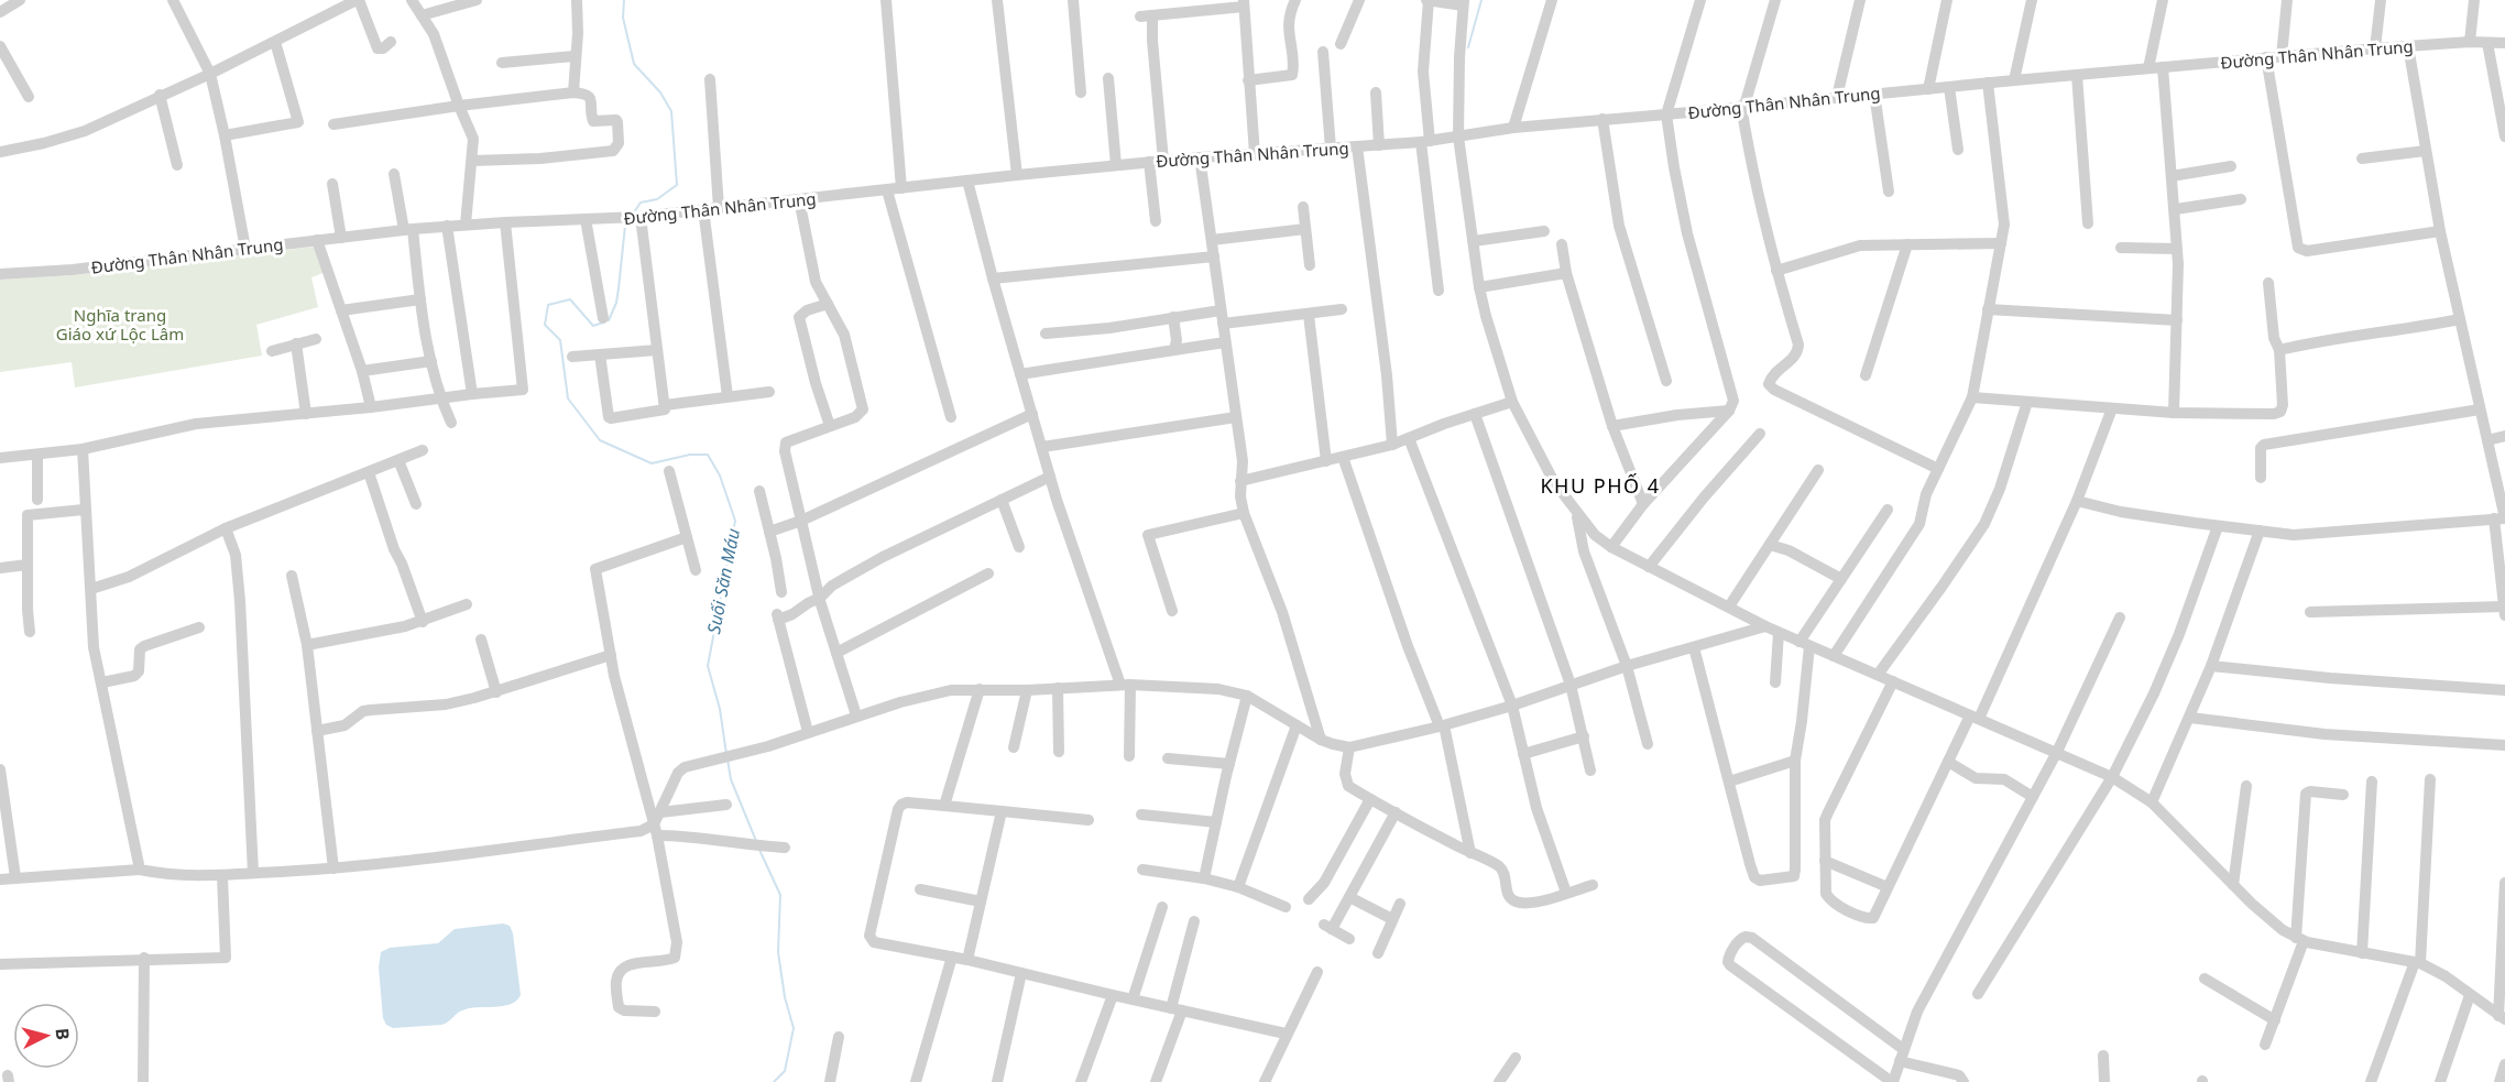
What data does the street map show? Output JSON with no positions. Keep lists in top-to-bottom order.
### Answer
{
  "streets": {
    "street": ["Đường Thân Nhân Trung"]
  },
  "districts": ["KHU PHỐ 4"],
  "water": ["Suối Săn Máu"],
  "parks": ["Nghĩa trang Giáo xứ Lộc Lâm"],
  "north": "right"
}
